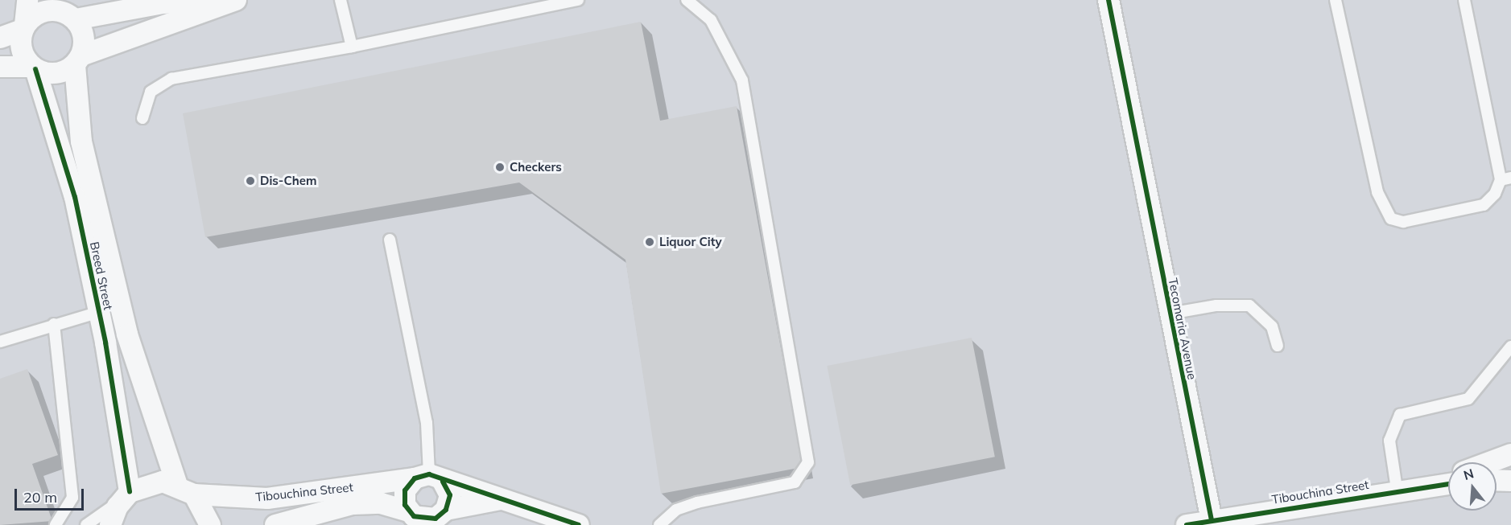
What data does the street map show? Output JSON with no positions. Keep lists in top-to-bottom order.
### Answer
{
  "streets": {
    "street": ["Breed Street", "Tecomaria Avenue", "Tibouchina Street"]
  },
  "crossings": [
    ["Breed Street", "Tibouchina Street"],
    ["Tecomaria Avenue", "Tibouchina Street"]
  ],
  "places": ["Checkers", "Dis-Chem", "Liquor City"],
  "scale_bar": "20 m",
  "north": "top"
}
